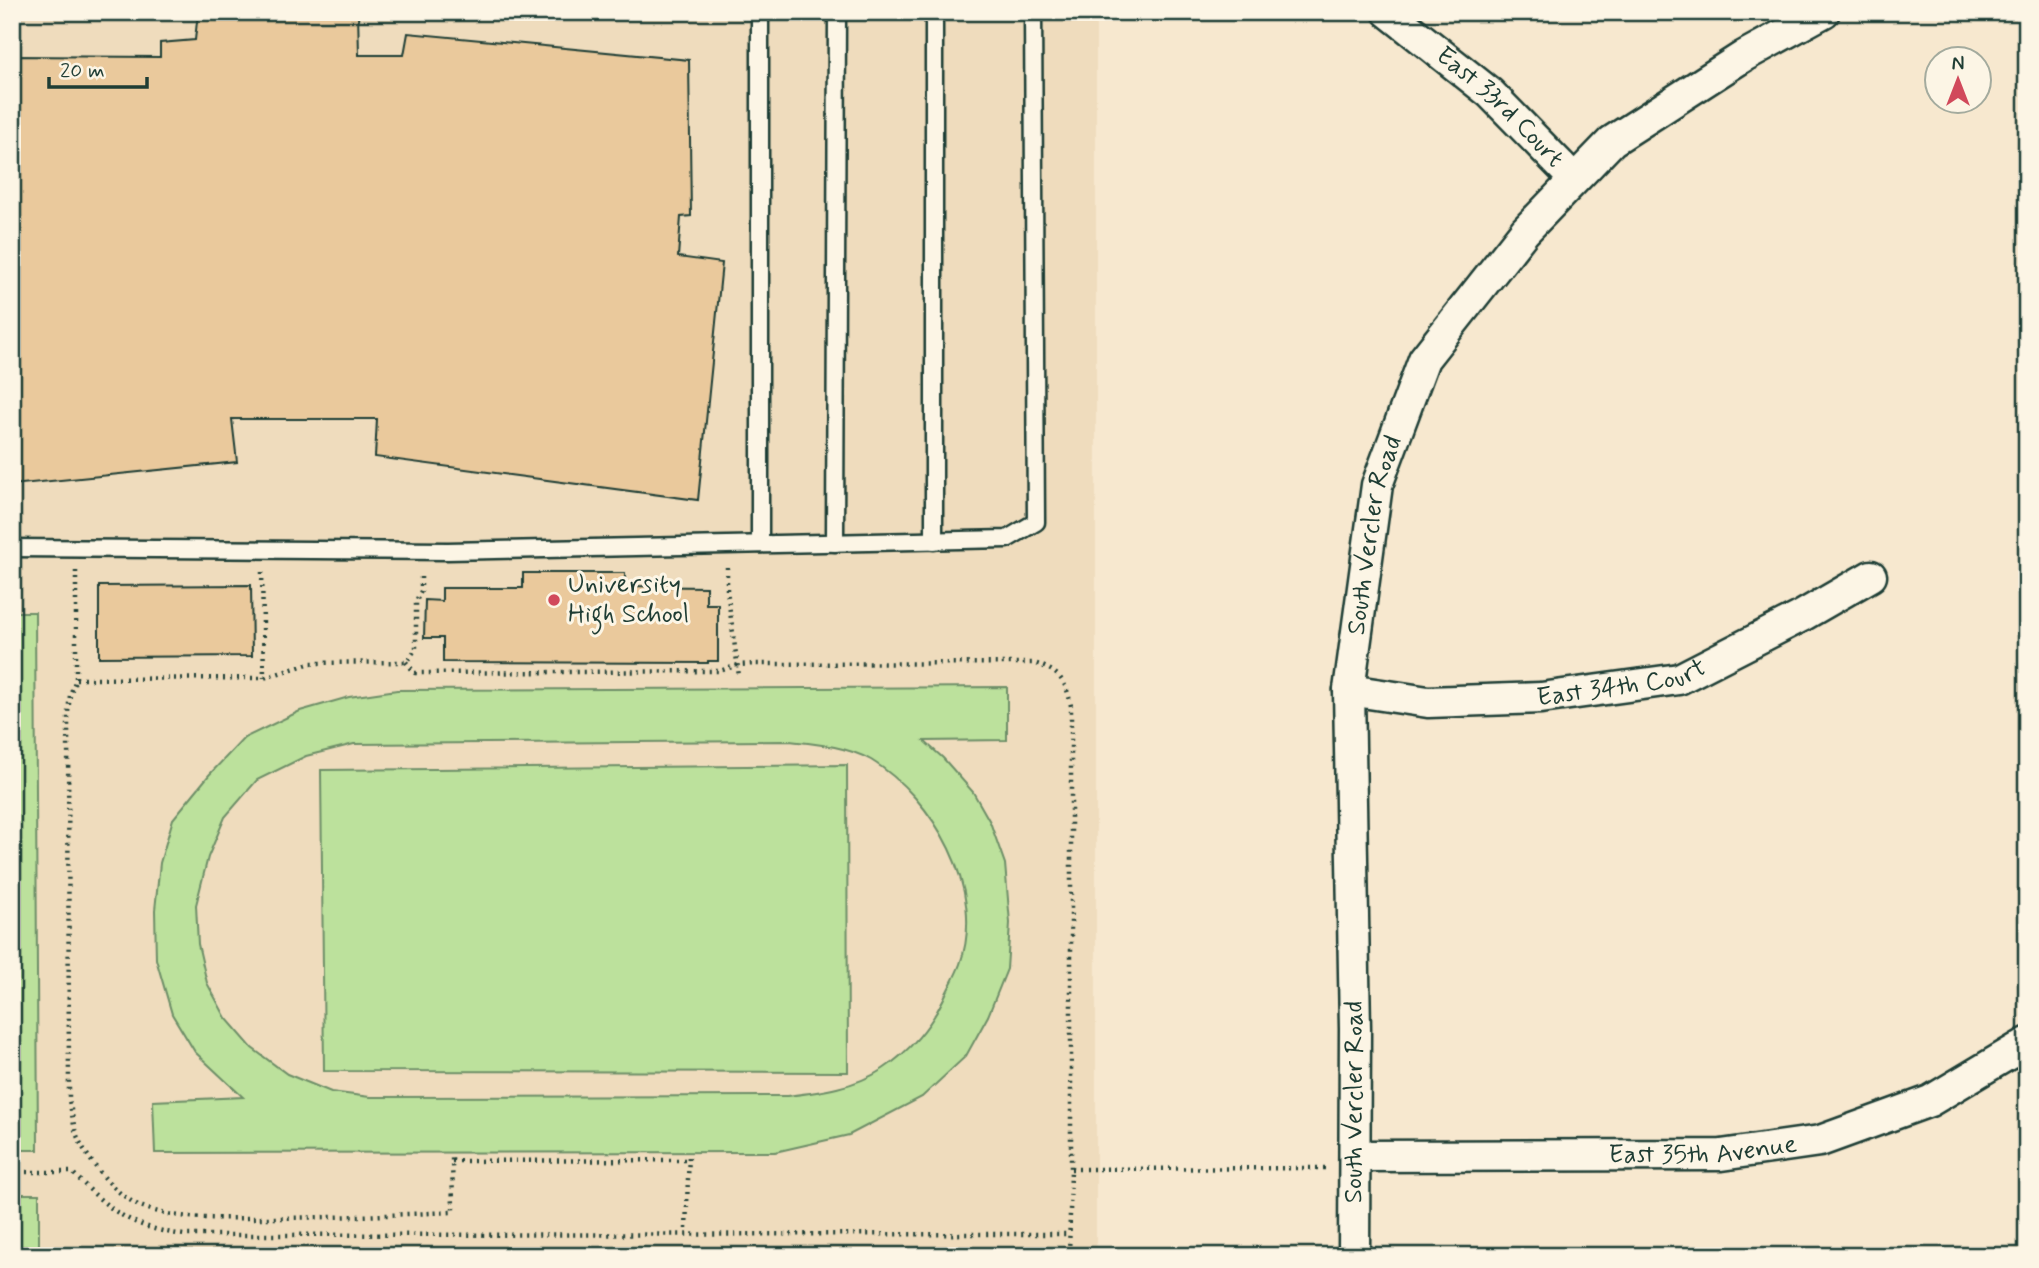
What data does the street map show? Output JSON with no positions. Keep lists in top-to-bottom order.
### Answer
{
  "streets": {
    "street": [
      "East 33rd Court",
      "South Vercler Road",
      "East 34th Court",
      "East 35th Avenue"
    ]
  },
  "crossings": [
    ["East 33rd Court", "South Vercler Road"],
    ["South Vercler Road", "East 34th Court"],
    ["South Vercler Road", "East 35th Avenue"]
  ],
  "places": ["University High School"],
  "scale_bar": "20 m",
  "north": "top"
}
